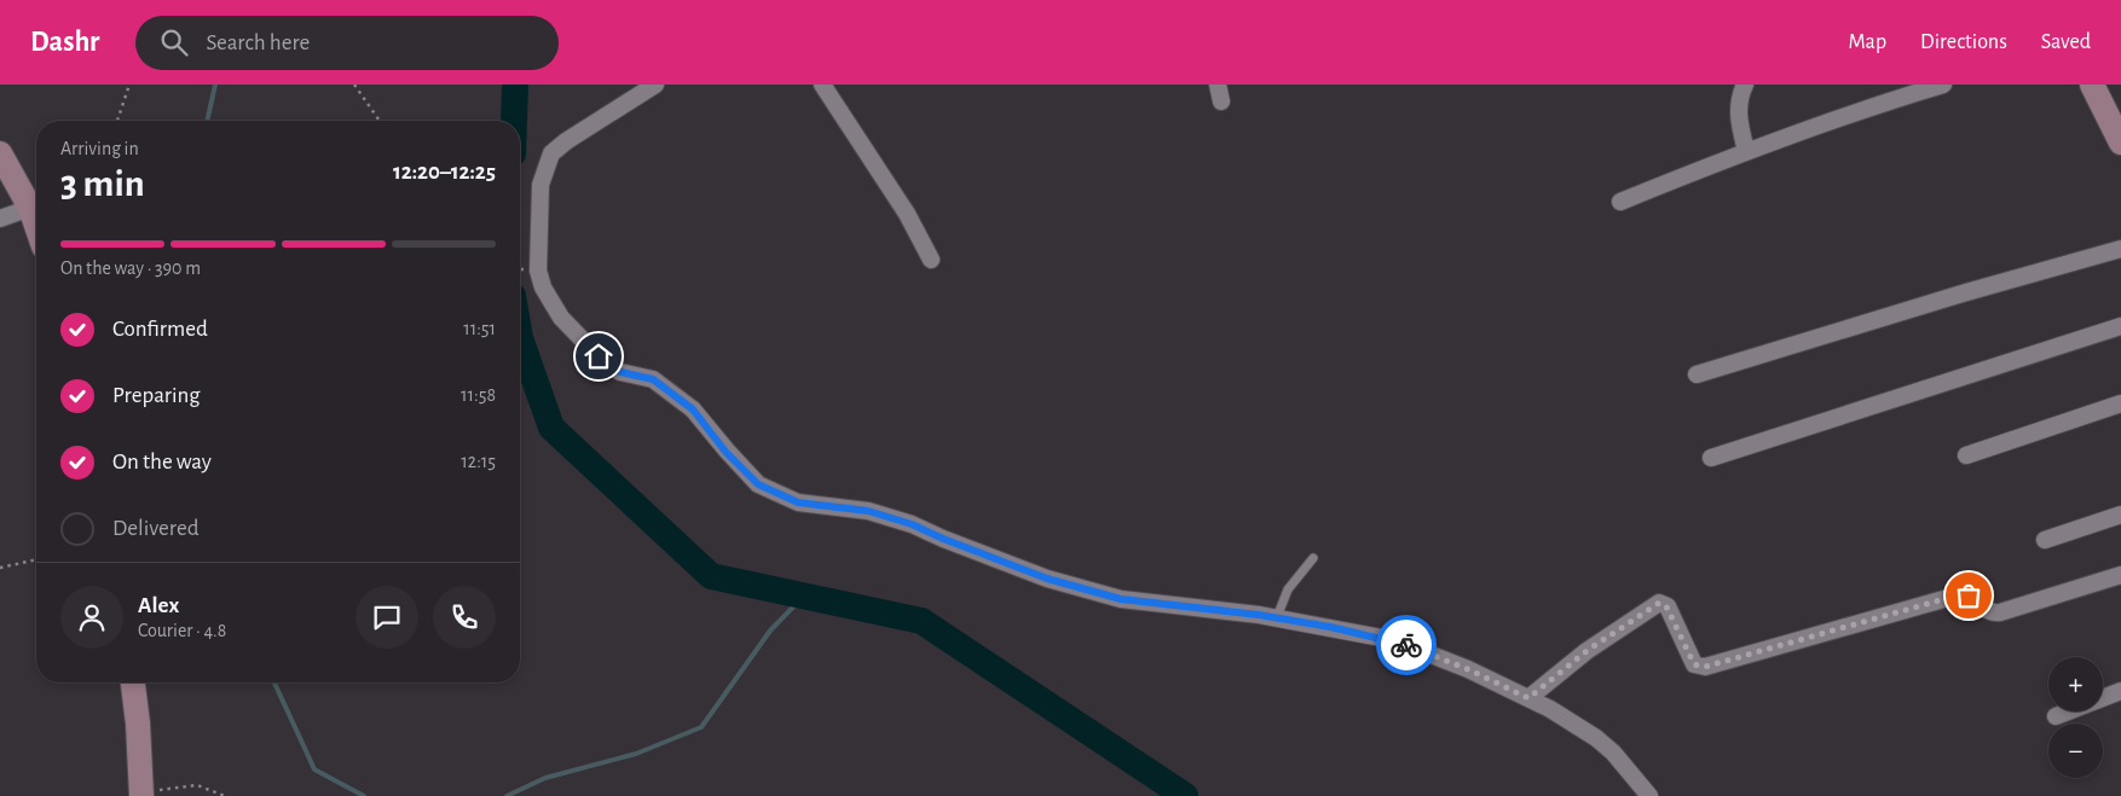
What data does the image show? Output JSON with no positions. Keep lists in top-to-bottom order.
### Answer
{
  "page": {
    "header": "Dashr",
    "search": "Search here",
    "nav": ["Map", "Directions", "Saved"],
    "heading": ["3 min", "Arriving in", "12:20–12:25"],
    "panel": ["Alex", "Courier · 4.8"],
    "bar": "On the way · 390 m",
    "list": [
      ["Confirmed", "11:51"],
      ["Preparing", "11:58"],
      ["On the way", "12:15"],
      "Delivered"
    ],
    "map_buttons": ["+", "−"]
  }
}
